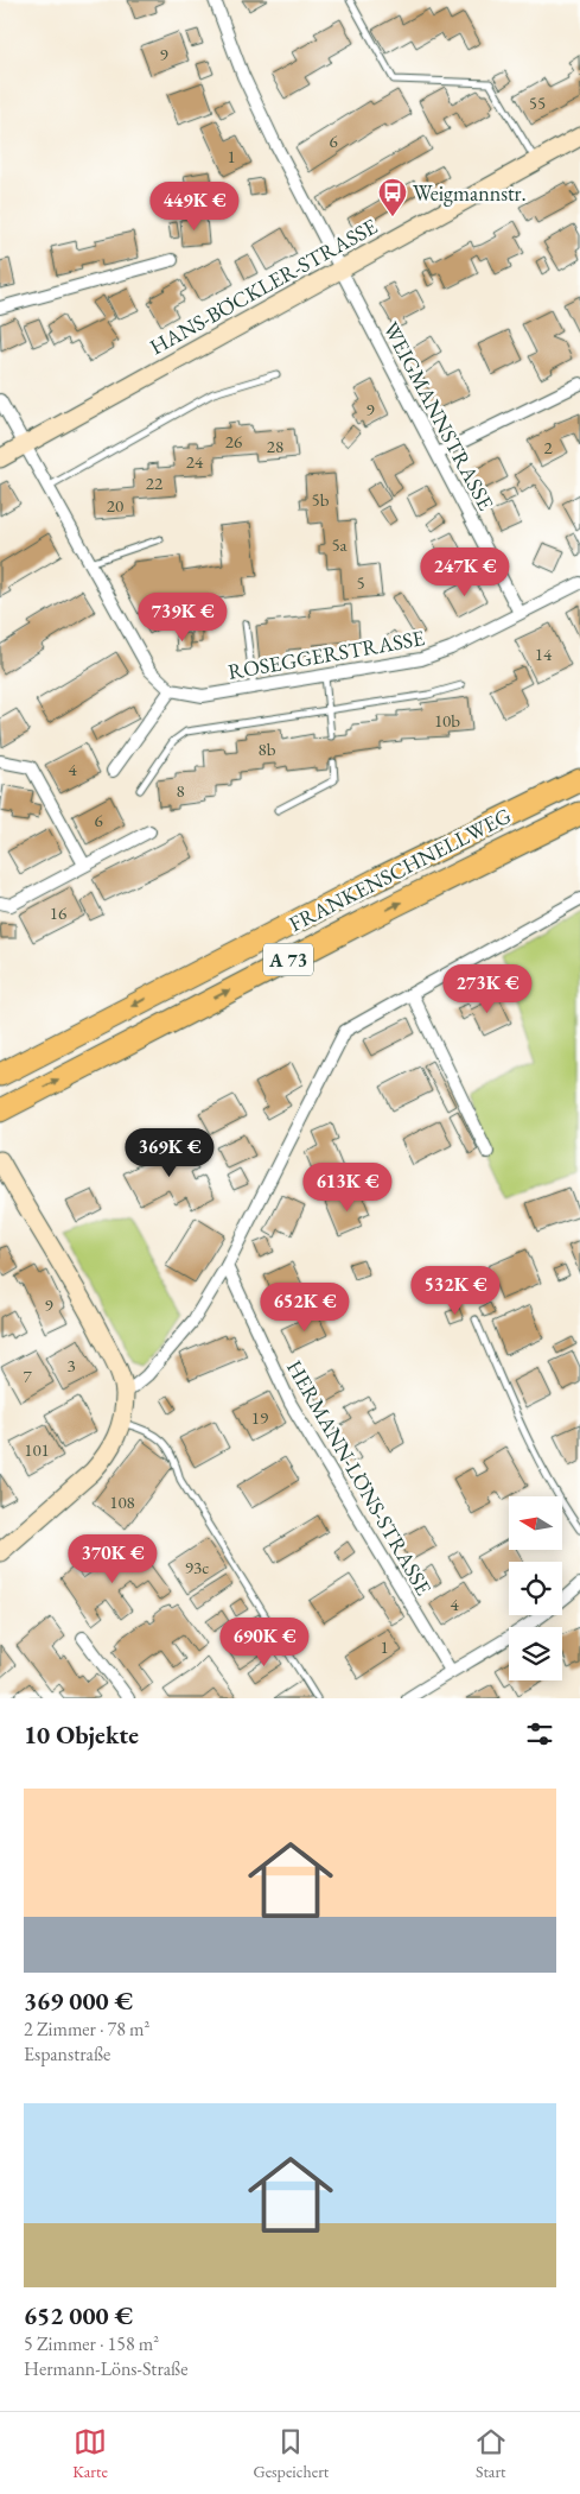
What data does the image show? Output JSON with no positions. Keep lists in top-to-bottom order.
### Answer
{
  "streets": {
    "highway": ["FRANKENSCHNELLWEG", "A 73"],
    "main road": ["HANS-BÖCKLER-STRASSE"],
    "street": ["WEIGMANNSTRASSE", "ROSEGGERSTRASSE", "HERMANN-LÖNS-STRASSE"]
  },
  "crossings": [
    ["HANS-BÖCKLER-STRASSE", "WEIGMANNSTRASSE"],
    ["WEIGMANNSTRASSE", "ROSEGGERSTRASSE"]
  ],
  "places": {
    "bus stop": ["Weigmannstr."]
  },
  "house_numbers": [
    "9",
    "55",
    "6",
    "1",
    "9",
    "26",
    "28",
    "2",
    "24",
    "22",
    "5b",
    "20",
    "5a",
    "5",
    "14",
    "10b",
    "8b",
    "4",
    "8",
    "6",
    "16",
    "9",
    "3",
    "7",
    "19",
    "101",
    "108",
    "93c",
    "4",
    "1"
  ],
  "north": "left",
  "page": {
    "price": [
      "449K €",
      "247K €",
      "739K €",
      "273K €",
      "369K €",
      "613K €",
      "532K €",
      "652K €",
      "370K €",
      "690K €"
    ],
    "heading": "10 Objekte",
    "list": [
      {
        "name": "369 000 €",
        "note": "2 Zimmer · 78 m² · Espanstraße"
      },
      {
        "name": "652 000 €",
        "note": "5 Zimmer · 158 m² · Hermann-Löns-Straße"
      }
    ],
    "tabs": ["Karte", "Gespeichert", "Start"]
  }
}
